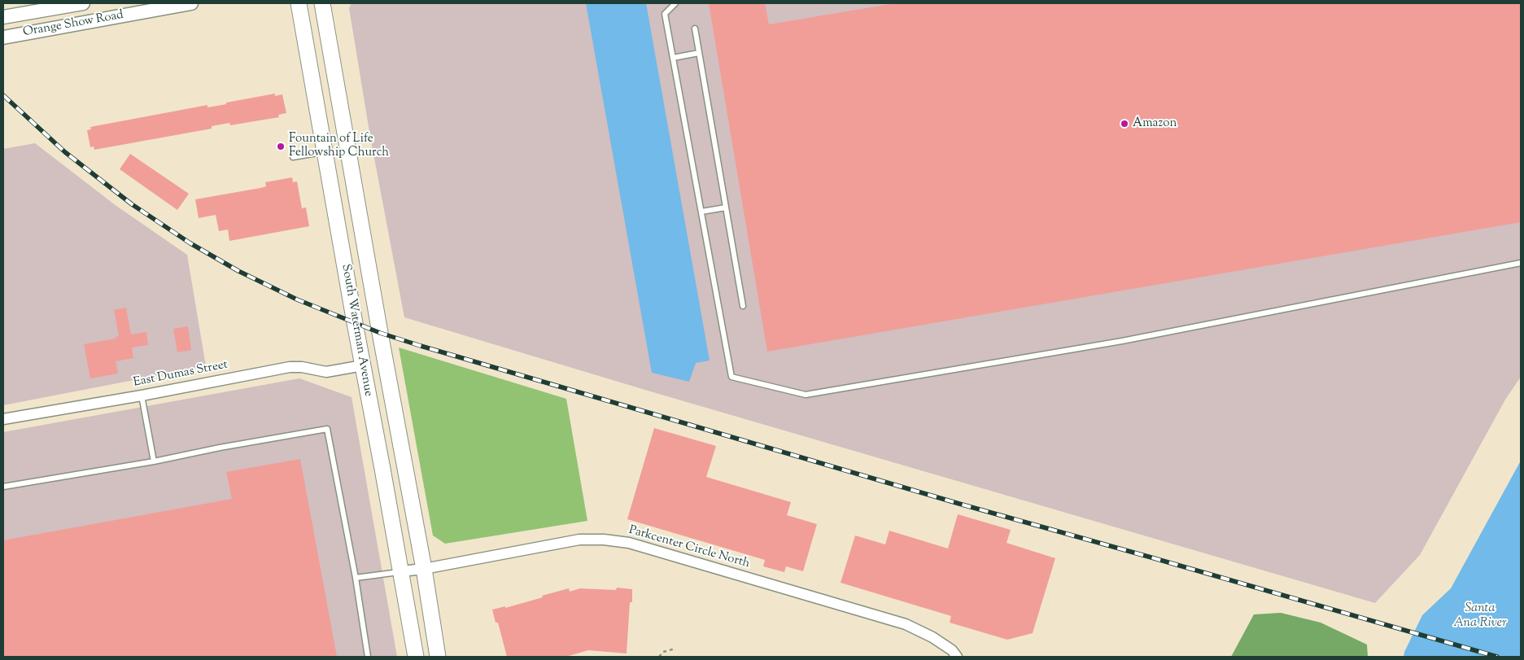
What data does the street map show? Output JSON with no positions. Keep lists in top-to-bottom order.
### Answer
{
  "streets": {
    "main road": ["Orange Show Road", "South Waterman Avenue"],
    "street": ["East Dumas Street", "Parkcenter Circle North"]
  },
  "crossings": [
    ["South Waterman Avenue", "East Dumas Street"],
    ["South Waterman Avenue", "Parkcenter Circle North"]
  ],
  "water": ["Santa Ana River"],
  "places": ["Amazon", "Fountain of Life Fellowship Church"]
}
